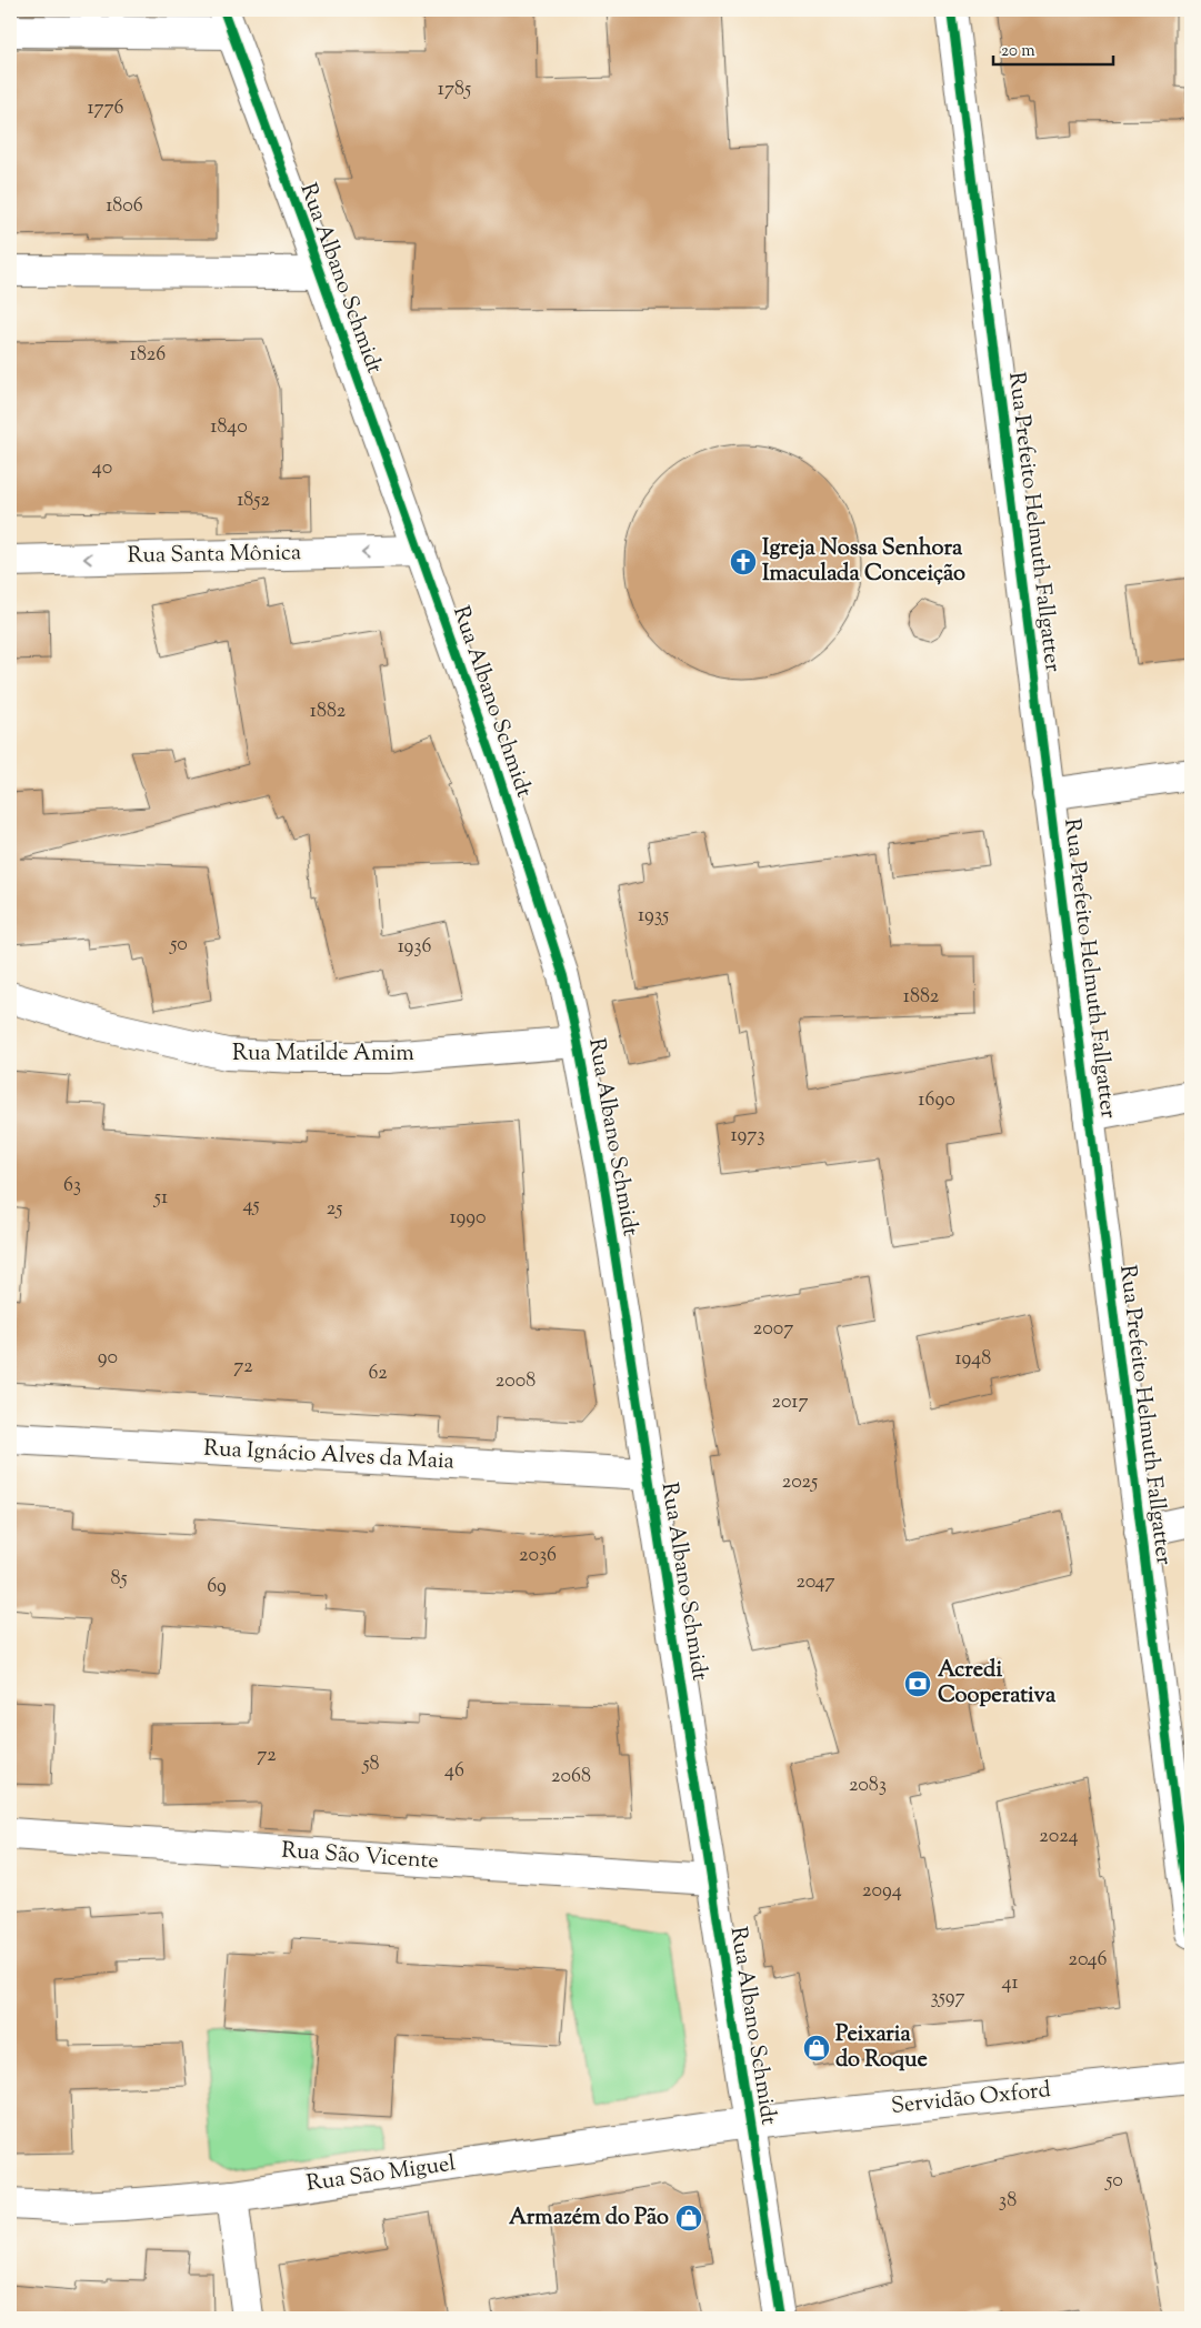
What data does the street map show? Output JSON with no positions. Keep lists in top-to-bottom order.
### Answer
{
  "streets": {
    "street": [
      "Rua Albano Schmidt",
      "Rua Prefeito Helmuth Fallgatter",
      "Rua Santa Mônica",
      "Rua Matilde Amim",
      "Rua Ignácio Alves da Maia",
      "Rua São Vicente",
      "Servidão Oxford",
      "Rua São Miguel"
    ]
  },
  "crossings": [
    ["Rua Albano Schmidt", "Rua Santa Mônica"],
    ["Rua Albano Schmidt", "Rua Matilde Amim"],
    ["Rua Albano Schmidt", "Rua Ignácio Alves da Maia"],
    ["Rua Albano Schmidt", "Rua São Vicente"],
    ["Rua Albano Schmidt", "Servidão Oxford"],
    ["Rua Albano Schmidt", "Rua São Miguel"],
    ["Servidão Oxford", "Rua São Miguel"]
  ],
  "one_way": ["Rua Santa Mônica"],
  "places": {
    "church": ["Igreja Nossa Senhora Imaculada Conceição"],
    "bank": ["Acredi Cooperativa"],
    "shop": ["Peixaria do Roque", "Armazém do Pão"]
  },
  "house_numbers": [
    "1785",
    "1776",
    "1806",
    "1826",
    "1840",
    "40",
    "1852",
    "1882",
    "1935",
    "50",
    "1936",
    "1882",
    "1690",
    "1973",
    "63",
    "51",
    "45",
    "25",
    "1990",
    "2007",
    "90",
    "1948",
    "72",
    "62",
    "2008",
    "2017",
    "2025",
    "2036",
    "85",
    "2047",
    "69",
    "72",
    "58",
    "46",
    "2068",
    "2083",
    "2024",
    "2094",
    "2046",
    "41",
    "3597",
    "50",
    "38"
  ],
  "scale_bar": "20 m"
}
